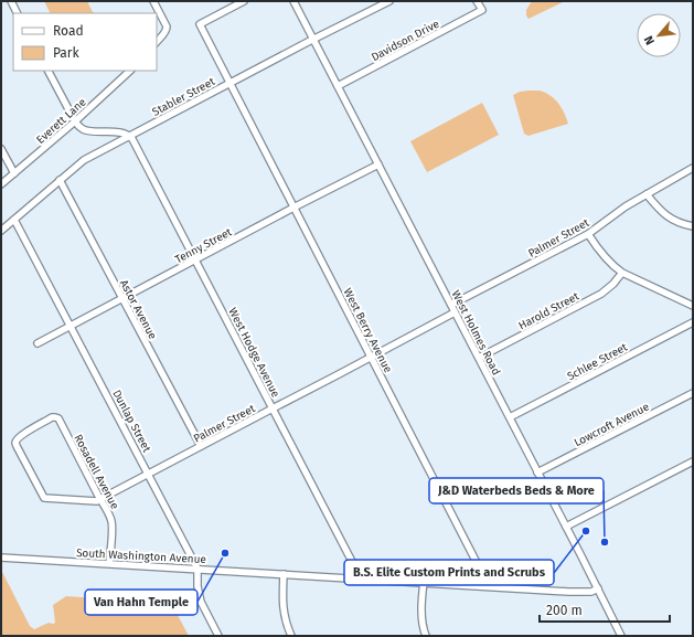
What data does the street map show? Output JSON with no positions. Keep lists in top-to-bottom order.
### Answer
{
  "streets": {
    "street": [
      "Davidson Drive",
      "Stabler Street",
      "Everett Lane",
      "Palmer Street",
      "Tenny Street",
      "Astor Avenue",
      "Harold Street",
      "West Berry Avenue",
      "West Holmes Road",
      "West Hodge Avenue",
      "Schlee Street",
      "Dunlap Street",
      "Lowcroft Avenue",
      "Rosadell Avenue",
      "South Washington Avenue"
    ]
  },
  "crossings": [
    ["Davidson Drive", "West Holmes Road"],
    ["Stabler Street", "Astor Avenue"],
    ["Stabler Street", "West Berry Avenue"],
    ["Stabler Street", "West Holmes Road"],
    ["Stabler Street", "West Hodge Avenue"],
    ["Stabler Street", "Dunlap Street"],
    ["Palmer Street", "Astor Avenue"],
    ["Palmer Street", "West Berry Avenue"],
    ["Palmer Street", "West Holmes Road"],
    ["Palmer Street", "West Hodge Avenue"],
    ["Palmer Street", "Dunlap Street"],
    ["Palmer Street", "Rosadell Avenue"],
    ["Tenny Street", "Astor Avenue"],
    ["Tenny Street", "West Berry Avenue"],
    ["Tenny Street", "West Holmes Road"],
    ["Tenny Street", "West Hodge Avenue"],
    ["Tenny Street", "Dunlap Street"],
    ["Harold Street", "West Holmes Road"],
    ["West Berry Avenue", "South Washington Avenue"],
    ["West Holmes Road", "Schlee Street"],
    ["West Holmes Road", "Lowcroft Avenue"],
    ["West Holmes Road", "South Washington Avenue"],
    ["West Hodge Avenue", "South Washington Avenue"],
    ["Dunlap Street", "South Washington Avenue"],
    ["Rosadell Avenue", "South Washington Avenue"]
  ],
  "places": ["B.S. Elite Custom Prints and Scrubs", "J&D Waterbeds Beds & More", "Van Hahn Temple"],
  "legend": ["Road", "Park"],
  "scale_bar": "200 m",
  "north": "bottom left"
}
